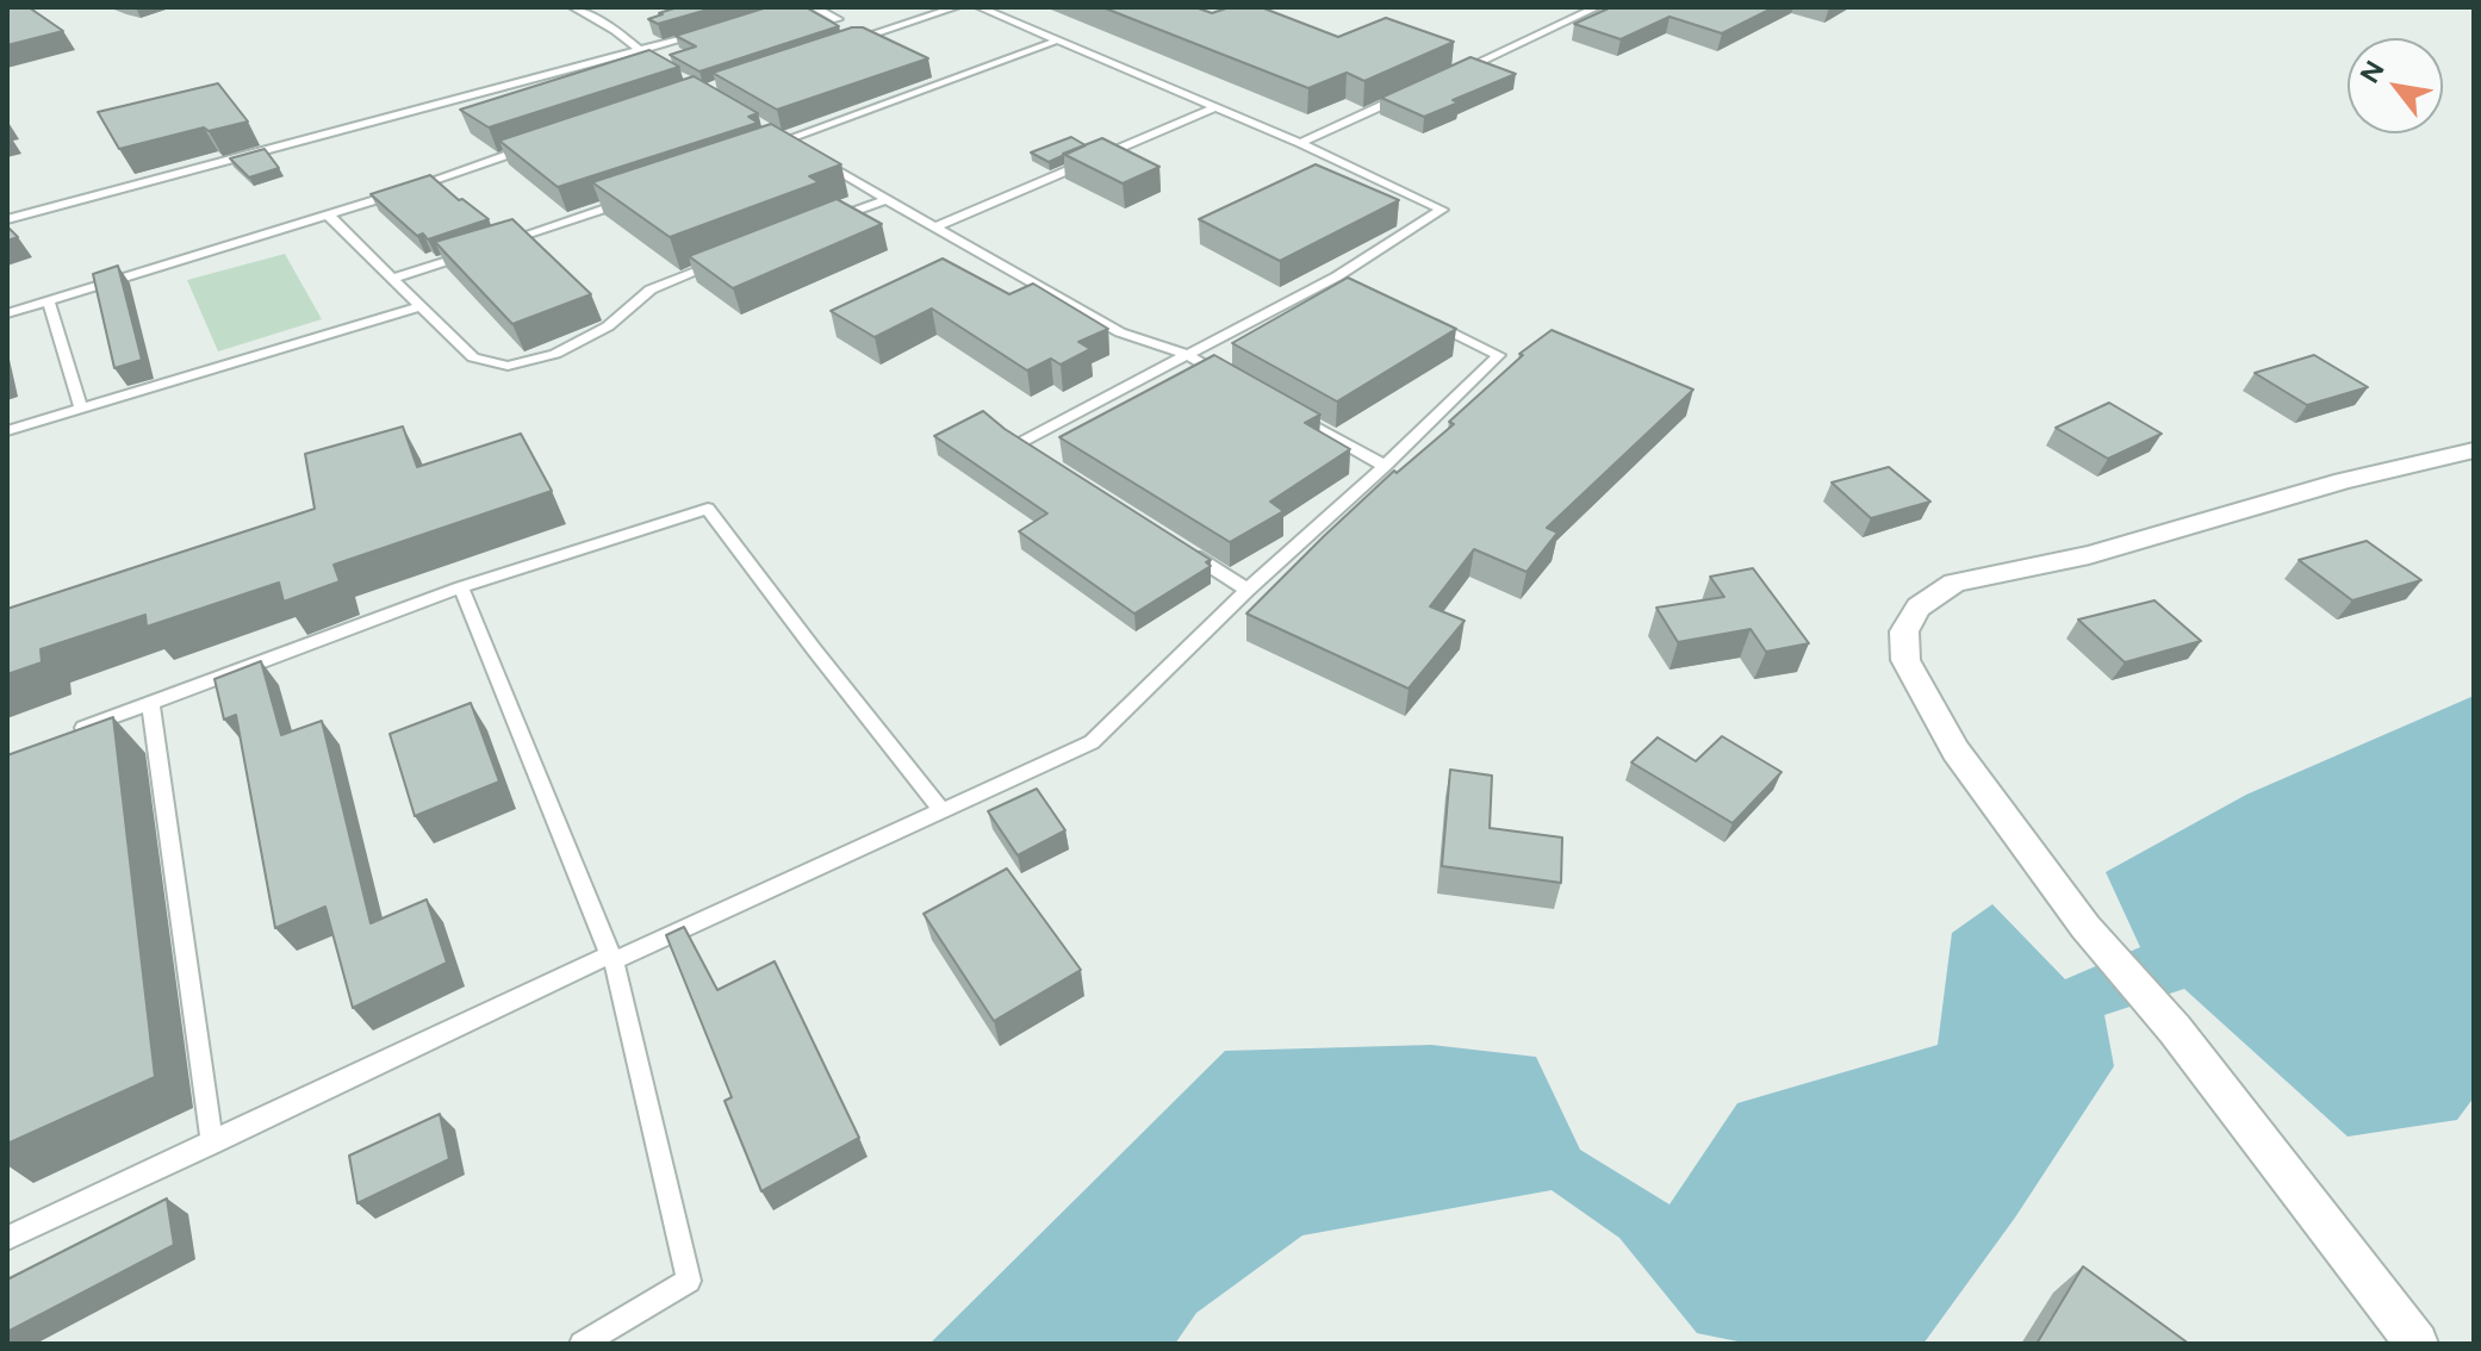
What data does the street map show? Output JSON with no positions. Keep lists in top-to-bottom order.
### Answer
{
  "north": "top left"
}
